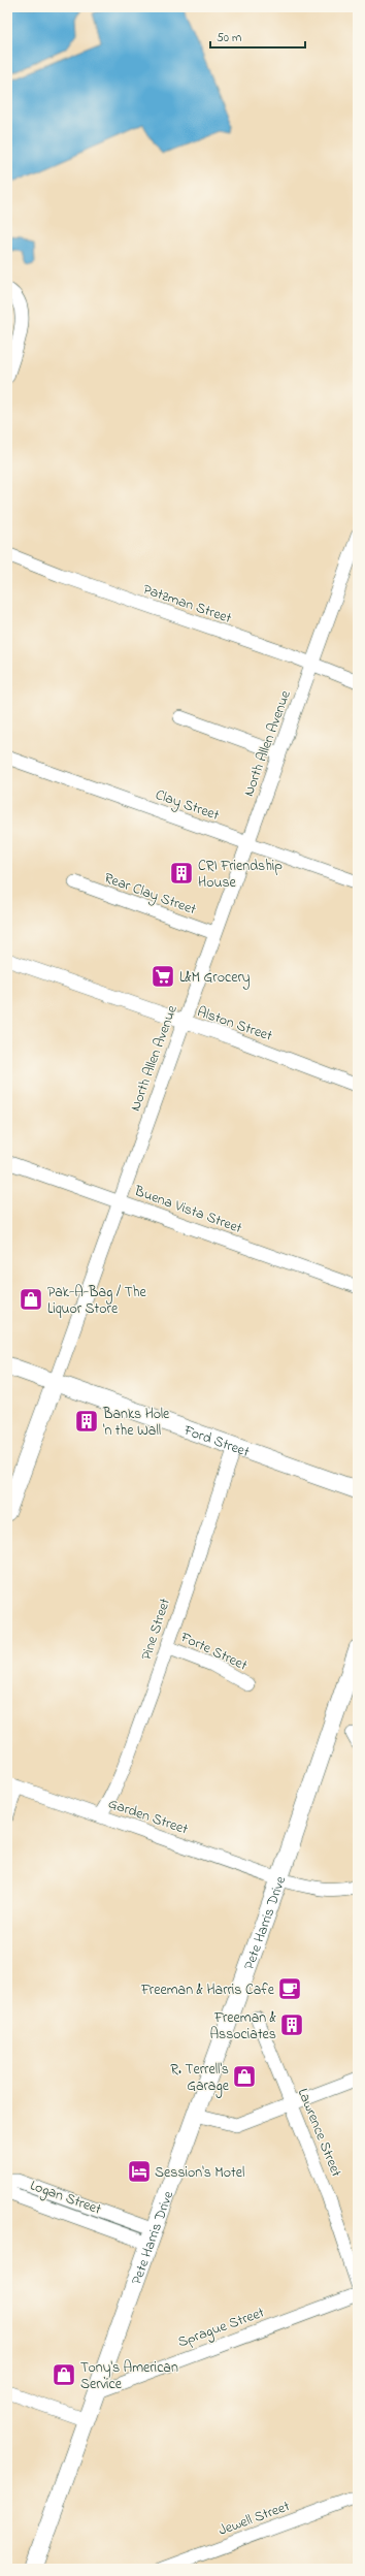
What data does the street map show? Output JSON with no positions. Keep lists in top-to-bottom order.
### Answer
{
  "streets": {
    "main road": ["Ford Street", "Pete Harris Drive"],
    "street": [
      "Patzman Street",
      "North Allen Avenue",
      "Clay Street",
      "Rear Clay Street",
      "Alston Street",
      "Buena Vista Street",
      "Pine Street",
      "Forte Street",
      "Garden Street",
      "Lawrence Street",
      "Logan Street",
      "Sprague Street",
      "Jewell Street"
    ]
  },
  "crossings": [
    ["Patzman Street", "North Allen Avenue"],
    ["North Allen Avenue", "Clay Street"],
    ["North Allen Avenue", "Rear Clay Street"],
    ["North Allen Avenue", "Alston Street"],
    ["North Allen Avenue", "Buena Vista Street"],
    ["North Allen Avenue", "Ford Street"],
    ["Ford Street", "Pine Street"],
    ["Pine Street", "Forte Street"],
    ["Pine Street", "Garden Street"],
    ["Garden Street", "Pete Harris Drive"],
    ["Pete Harris Drive", "Logan Street"],
    ["Pete Harris Drive", "Sprague Street"]
  ],
  "places": {
    "building": ["CRI Friendship House", "Banks Hole 'n the Wall", "Freeman & Associates"],
    "supermarket": ["L&M Grocery"],
    "shop": ["Pak-A-Bag / The Liquor Store", "R. Terrell's Garage", "Tony's American Service"],
    "cafe": ["Freeman & Harris Cafe"],
    "hotel": ["Session's Motel"]
  },
  "scale_bar": "50 m"
}
